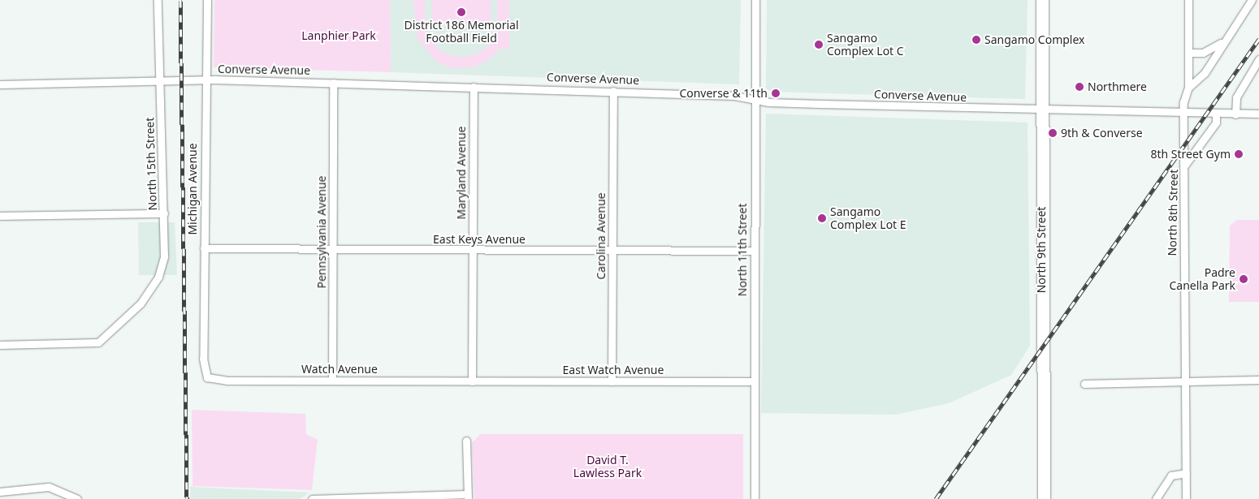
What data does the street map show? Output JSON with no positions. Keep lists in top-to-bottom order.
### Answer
{
  "streets": {
    "main road": ["North 9th Street"],
    "street": [
      "Converse Avenue",
      "North 15th Street",
      "Maryland Avenue",
      "Michigan Avenue",
      "North 8th Street",
      "Pennsylvania Avenue",
      "Carolina Avenue",
      "East Keys Avenue",
      "North 11th Street",
      "Watch Avenue",
      "East Watch Avenue"
    ]
  },
  "crossings": [
    ["Converse Avenue", "North 15th Street"],
    ["Converse Avenue", "Maryland Avenue"],
    ["Converse Avenue", "Michigan Avenue"],
    ["Converse Avenue", "North 8th Street"],
    ["Converse Avenue", "Pennsylvania Avenue"],
    ["Converse Avenue", "Carolina Avenue"],
    ["Converse Avenue", "North 11th Street"],
    ["Converse Avenue", "North 9th Street"],
    ["Maryland Avenue", "East Keys Avenue"],
    ["Maryland Avenue", "Watch Avenue"],
    ["Maryland Avenue", "East Watch Avenue"],
    ["Michigan Avenue", "East Keys Avenue"],
    ["Michigan Avenue", "Watch Avenue"],
    ["Pennsylvania Avenue", "East Keys Avenue"],
    ["Pennsylvania Avenue", "Watch Avenue"],
    ["Carolina Avenue", "East Keys Avenue"],
    ["Carolina Avenue", "East Watch Avenue"],
    ["East Keys Avenue", "North 11th Street"],
    ["North 11th Street", "East Watch Avenue"],
    ["Watch Avenue", "East Watch Avenue"]
  ],
  "parks": ["Lanphier Park", "David T. Lawless Park"],
  "places": [
    "District 186 Memorial Football Field",
    "Sangamo Complex",
    "Sangamo Complex Lot C",
    "Northmere",
    "Converse & 11th",
    "9th & Converse",
    "8th Street Gym",
    "Sangamo Complex Lot E",
    "Padre Canella Park"
  ]
}
